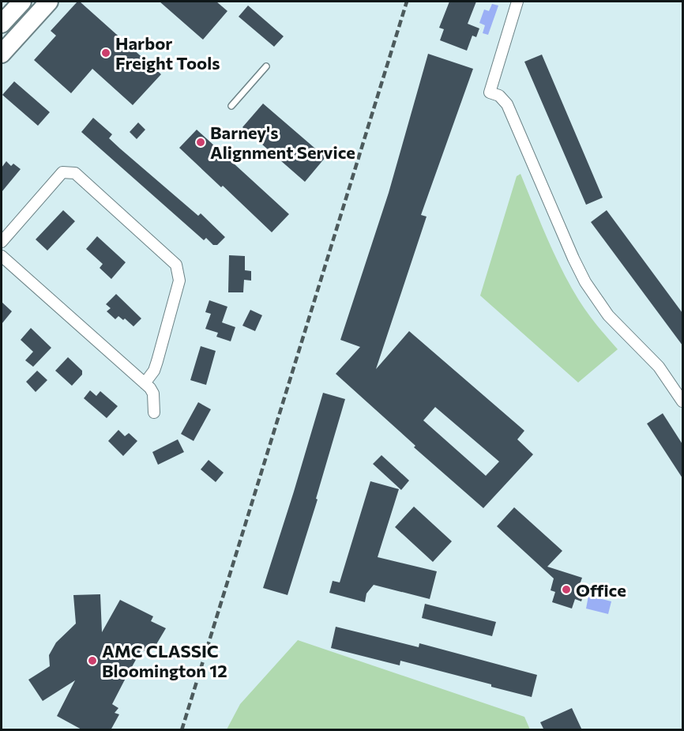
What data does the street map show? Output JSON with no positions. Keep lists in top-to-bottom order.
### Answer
{
  "places": [
    "Harbor Freight Tools",
    "Barney's Alignment Service",
    "Office",
    "AMC CLASSIC Bloomington 12"
  ]
}
